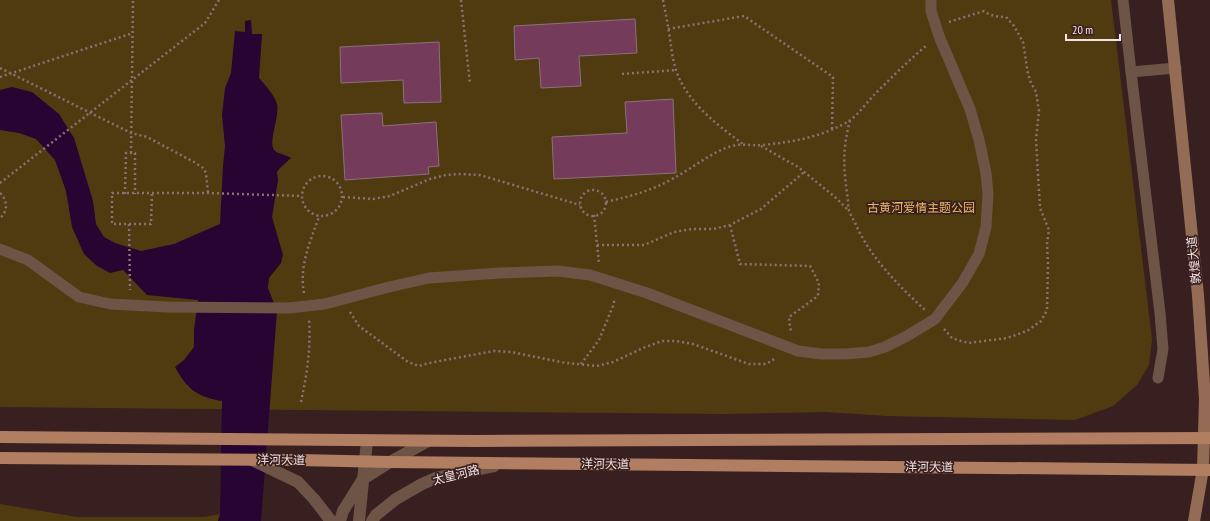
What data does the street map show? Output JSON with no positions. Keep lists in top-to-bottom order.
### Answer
{
  "streets": {
    "main road": ["敦煌大道", "洋河大道"],
    "street": ["太皇河路"]
  },
  "crossings": [
    ["敦煌大道", "洋河大道"],
    ["洋河大道", "太皇河路"]
  ],
  "parks": ["古黄河爱情主题公园"],
  "scale_bar": "20 m"
}
